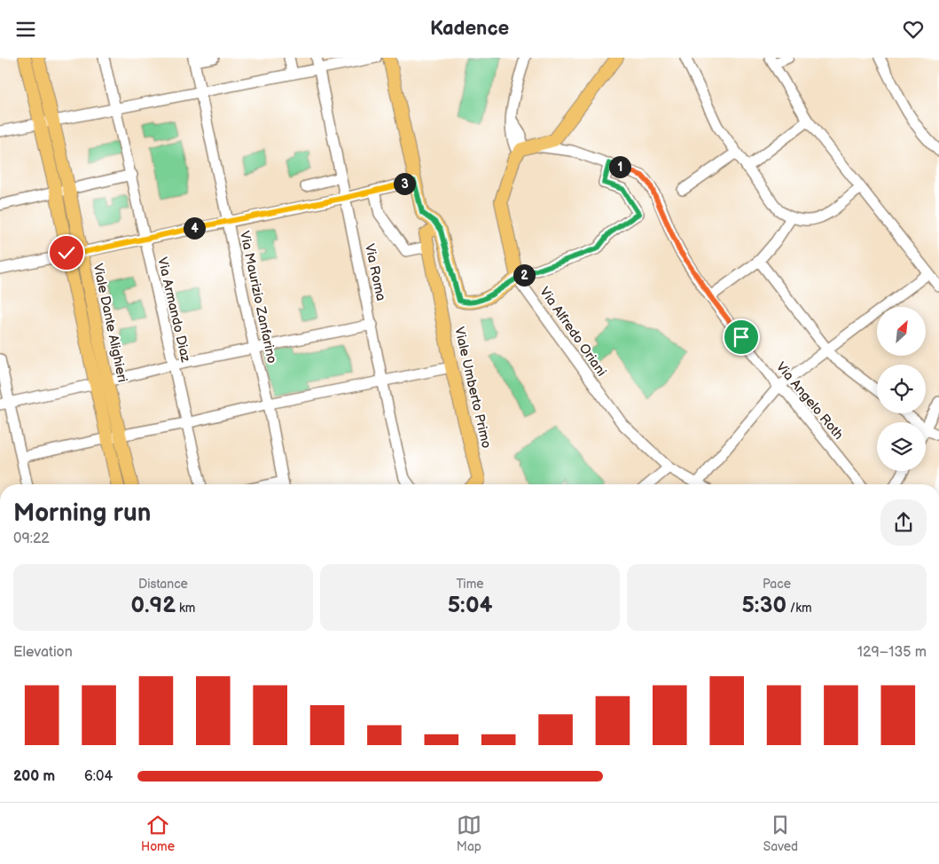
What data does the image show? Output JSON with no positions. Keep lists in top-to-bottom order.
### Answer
{
  "streets": {
    "main road": ["Viale Dante Alighieri", "Viale Umberto Primo"],
    "street": [
      "Via Roma",
      "Via Maurizio Zanfarino",
      "Via Armando Diaz",
      "Via Alfredo Oriani",
      "Via Angelo Roth"
    ]
  },
  "north": "top right",
  "page": {
    "header": "Kadence",
    "pins": [
      "1",
      "3",
      "4",
      "2"
    ],
    "heading": ["Morning run", "09:22"],
    "stats": [
      ["Distance", "0.92 km"],
      ["Time", "5:04"],
      ["Pace", "5:30 /km"]
    ],
    "chart": ["Elevation", "129–135 m"],
    "list": [
      {
        "name": "200 m",
        "note": "6:04"
      }
    ],
    "tabs": ["Home", "Map", "Saved"]
  }
}
